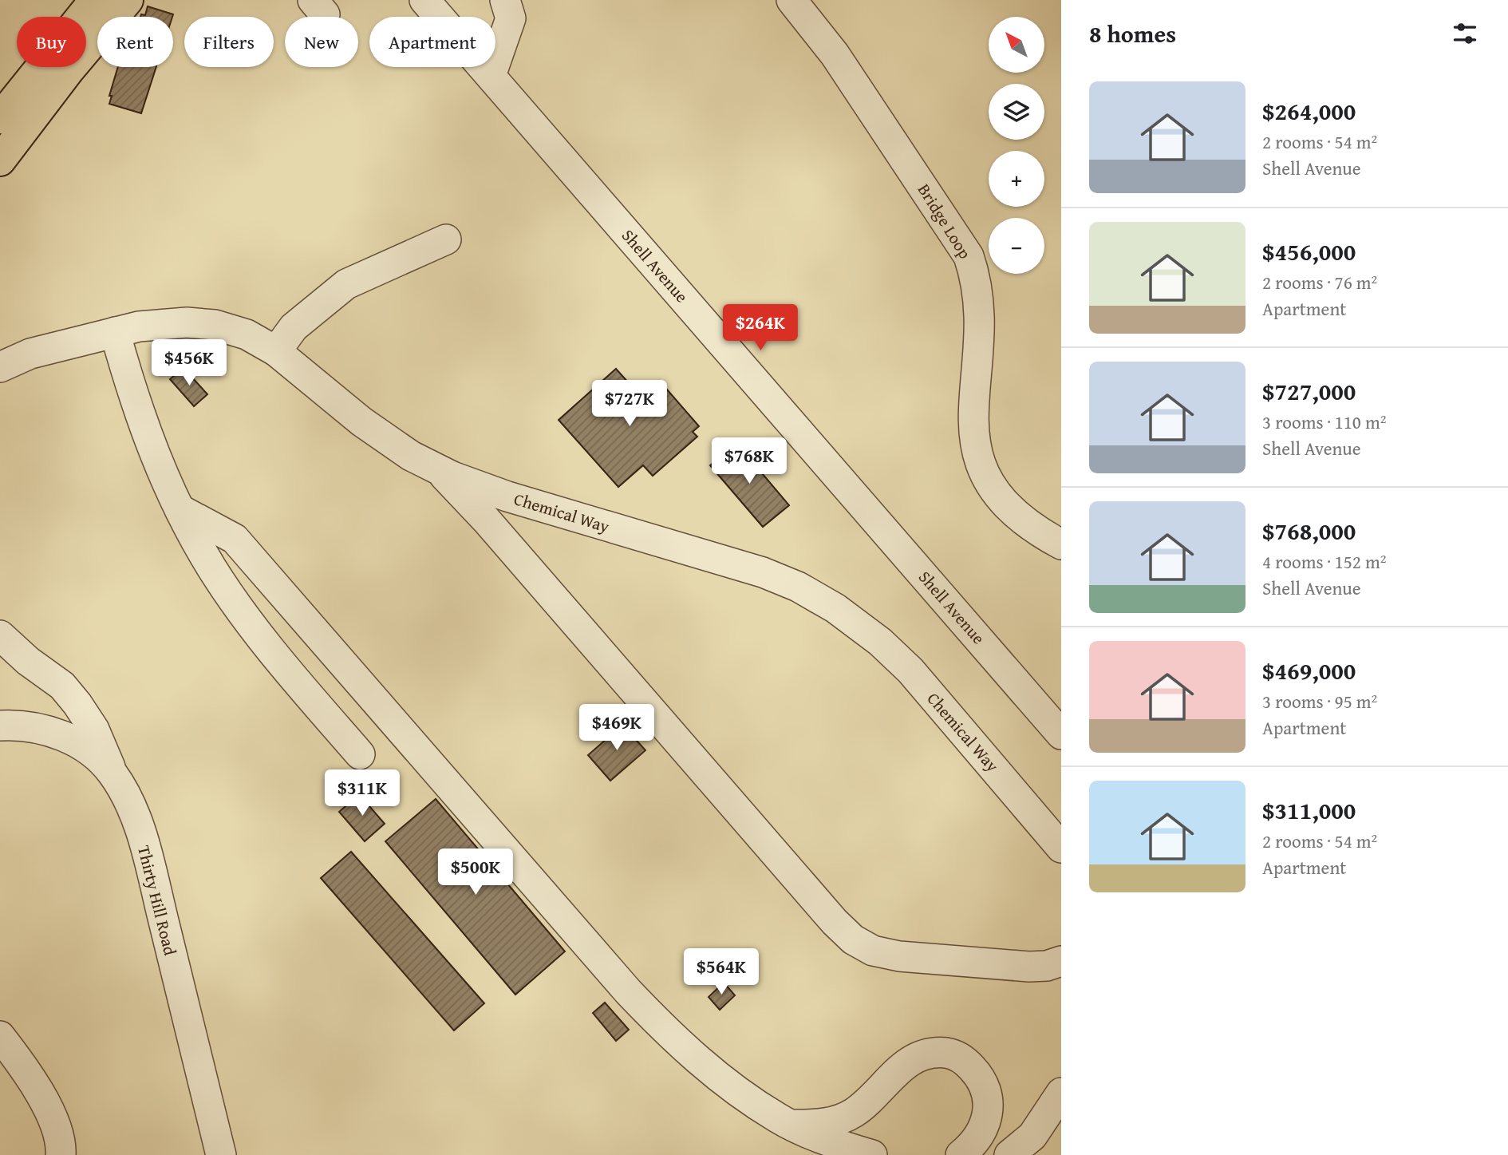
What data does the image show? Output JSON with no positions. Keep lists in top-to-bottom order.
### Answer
{
  "streets": {
    "street": [
      "Bridge Loop",
      "Shell Avenue",
      "Chemical Way",
      "Thirty Hill Road"
    ]
  },
  "north": "top left",
  "page": {
    "heading": "8 homes",
    "map_buttons": ["+", "−"],
    "chip": [
      "Buy",
      "Rent",
      "Filters",
      "New",
      "Apartment"
    ],
    "list": [
      {
        "name": "$264,000",
        "note": "2 rooms · 54 m² · Shell Avenue"
      },
      {
        "name": "$456,000",
        "note": "2 rooms · 76 m² · Apartment"
      },
      {
        "name": "$727,000",
        "note": "3 rooms · 110 m² · Shell Avenue"
      },
      {
        "name": "$768,000",
        "note": "4 rooms · 152 m² · Shell Avenue"
      },
      {
        "name": "$469,000",
        "note": "3 rooms · 95 m² · Apartment"
      },
      {
        "name": "$311,000",
        "note": "2 rooms · 54 m² · Apartment"
      }
    ],
    "price": [
      "$264K",
      "$456K",
      "$727K",
      "$768K",
      "$469K",
      "$311K",
      "$500K",
      "$564K"
    ]
  }
}
